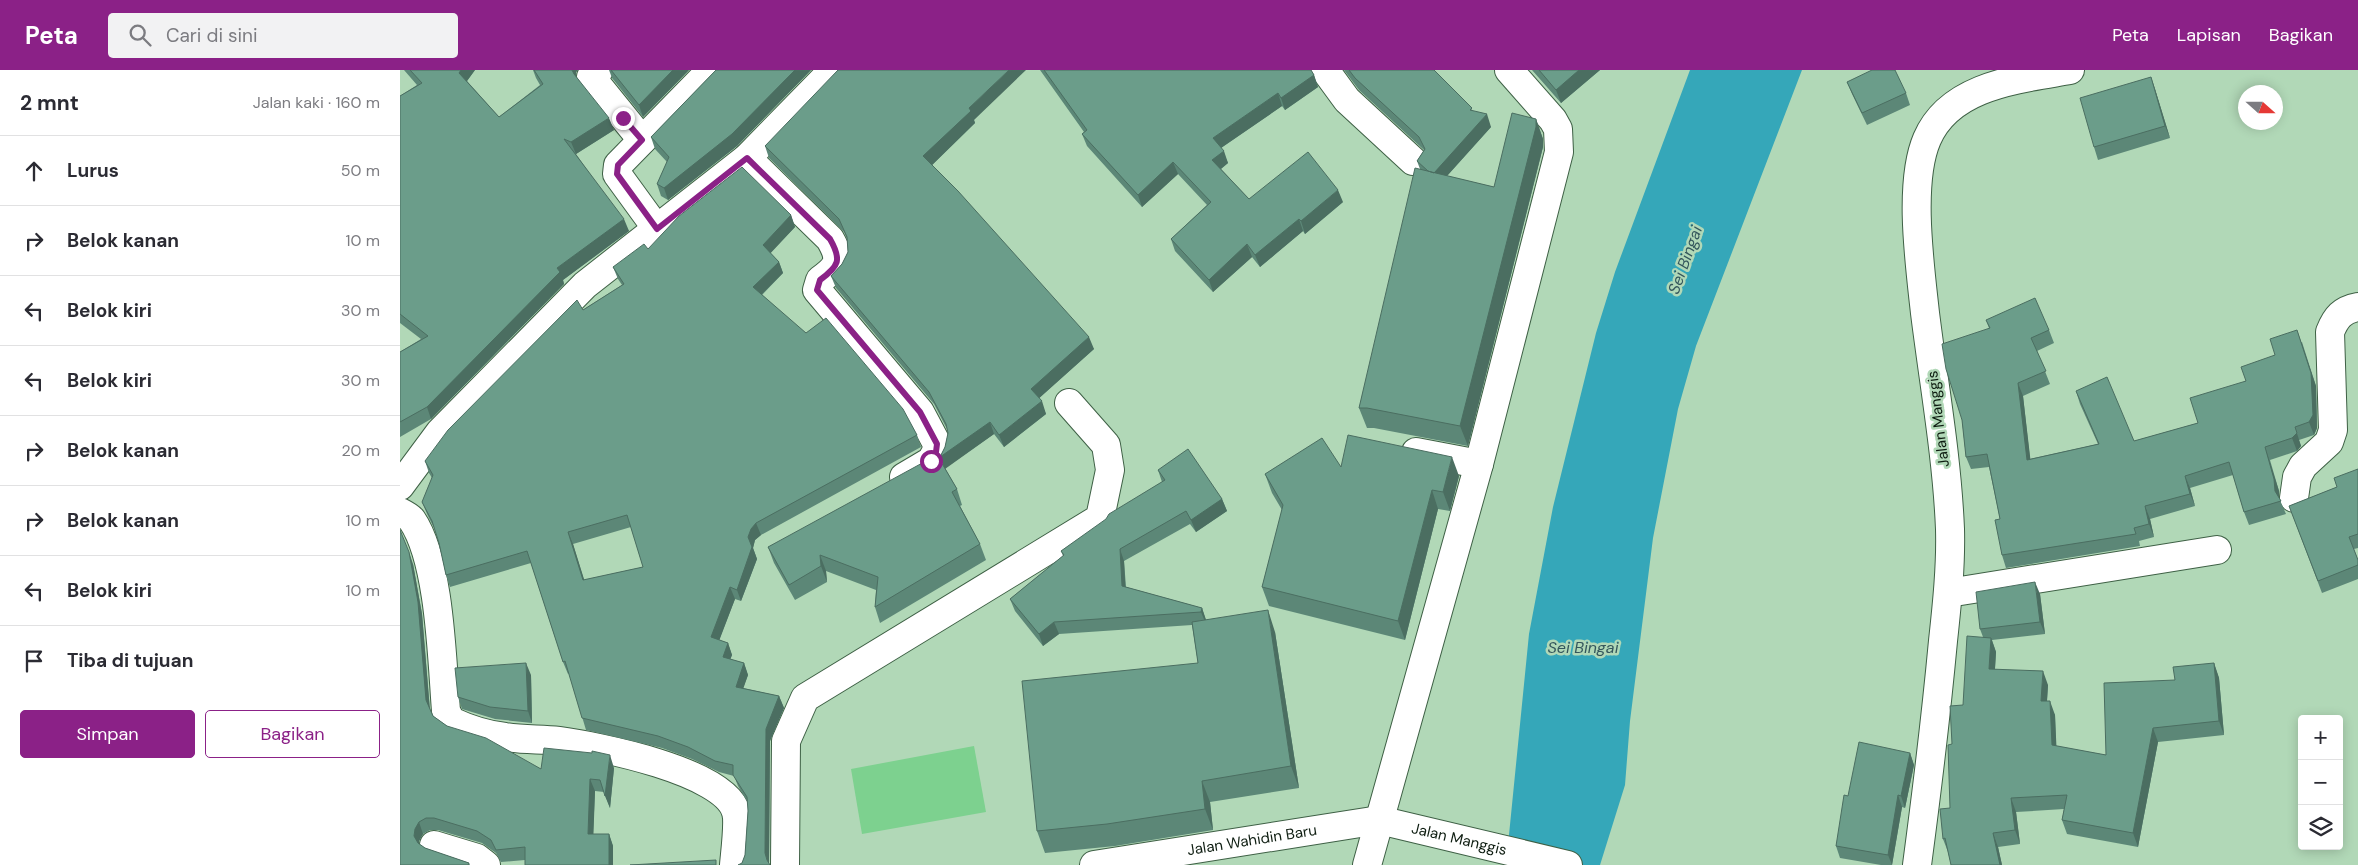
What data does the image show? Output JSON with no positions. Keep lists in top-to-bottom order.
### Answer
{
  "streets": {
    "street": ["Jalan Manggis", "Jalan Wahidin Baru"]
  },
  "crossings": [
    ["Jalan Manggis", "Jalan Wahidin Baru"]
  ],
  "water": ["Sei Bingai"],
  "north": "right",
  "page": {
    "header": "Peta",
    "search": "Cari di sini",
    "nav": ["Peta", "Lapisan", "Bagikan"],
    "heading": ["2 mnt", "Jalan kaki · 160 m"],
    "list": [
      ["Lurus", "50 m"],
      ["Belok kanan", "10 m"],
      ["Belok kiri", "30 m"],
      ["Belok kiri", "30 m"],
      ["Belok kanan", "20 m"],
      ["Belok kanan", "10 m"],
      ["Belok kiri", "10 m"],
      "Tiba di tujuan"
    ],
    "buttons": ["Simpan", "Bagikan"],
    "map_buttons": ["+", "−"]
  }
}
